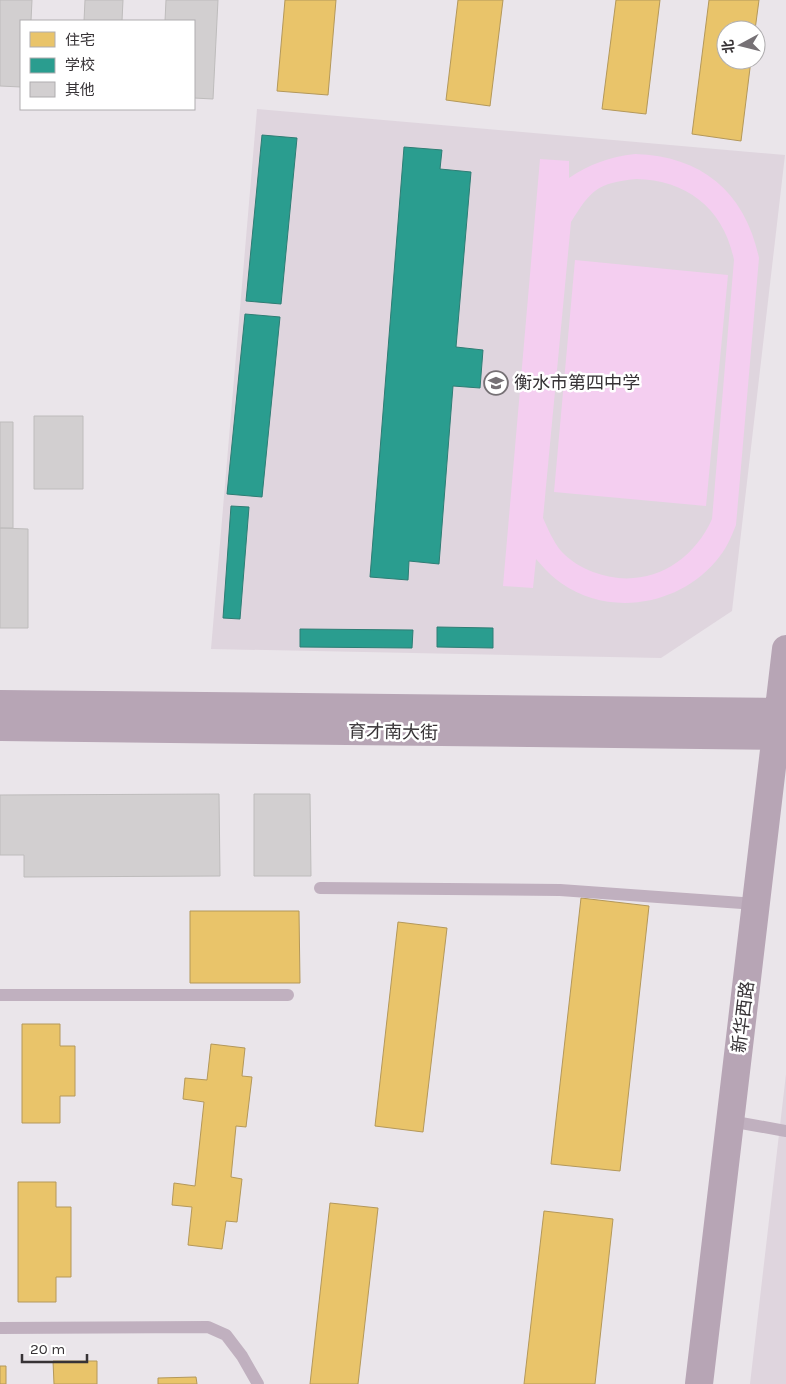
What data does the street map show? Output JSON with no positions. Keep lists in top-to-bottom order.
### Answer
{
  "streets": {
    "main road": ["育才南大街", "新华西路"]
  },
  "crossings": [
    ["育才南大街", "新华西路"]
  ],
  "places": {
    "school or university": ["衡水市第四中学"]
  },
  "legend": ["住宅", "学校", "其他"],
  "scale_bar": "20 m",
  "north": "left"
}
